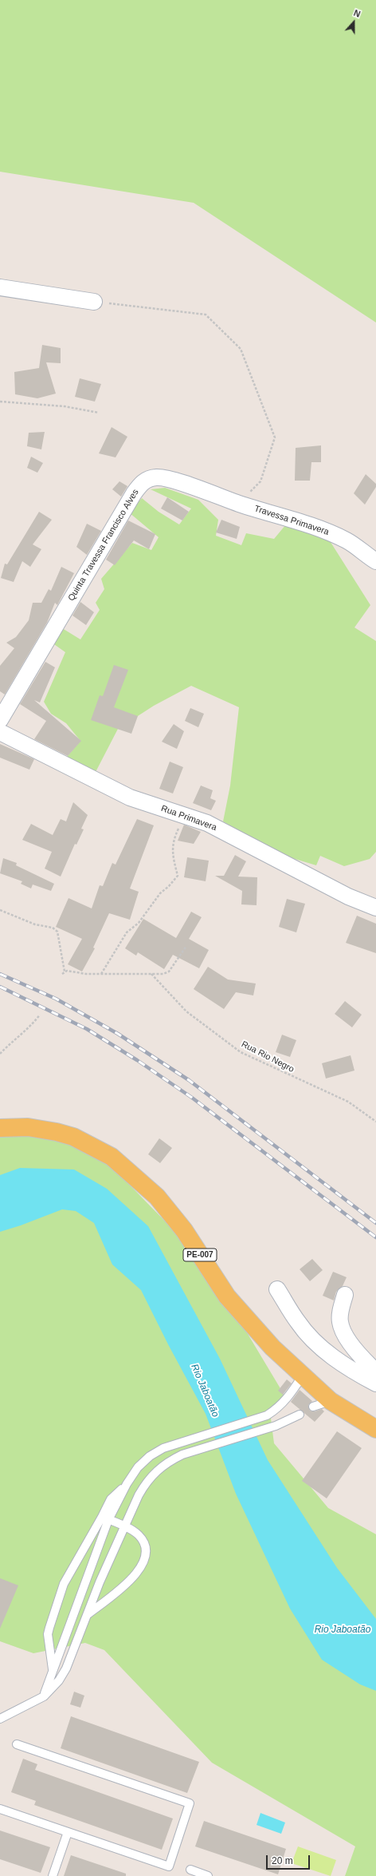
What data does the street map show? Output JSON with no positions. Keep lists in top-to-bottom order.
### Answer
{
  "streets": {
    "main road": ["PE-007"],
    "street": ["Travessa Primavera", "Quinta Travessa Francisco Alves", "Rua Primavera"],
    "path": ["Rua Rio Negro"]
  },
  "crossings": [
    ["Travessa Primavera", "Quinta Travessa Francisco Alves"]
  ],
  "water": ["Rio Jaboatão"],
  "scale_bar": "20 m",
  "north": "top"
}
